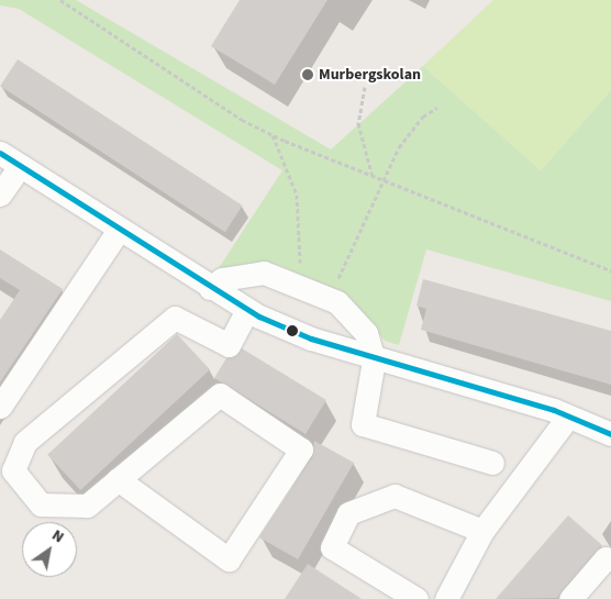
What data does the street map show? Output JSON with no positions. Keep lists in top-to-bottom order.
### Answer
{
  "places": ["Murbergskolan"],
  "north": "top right"
}
